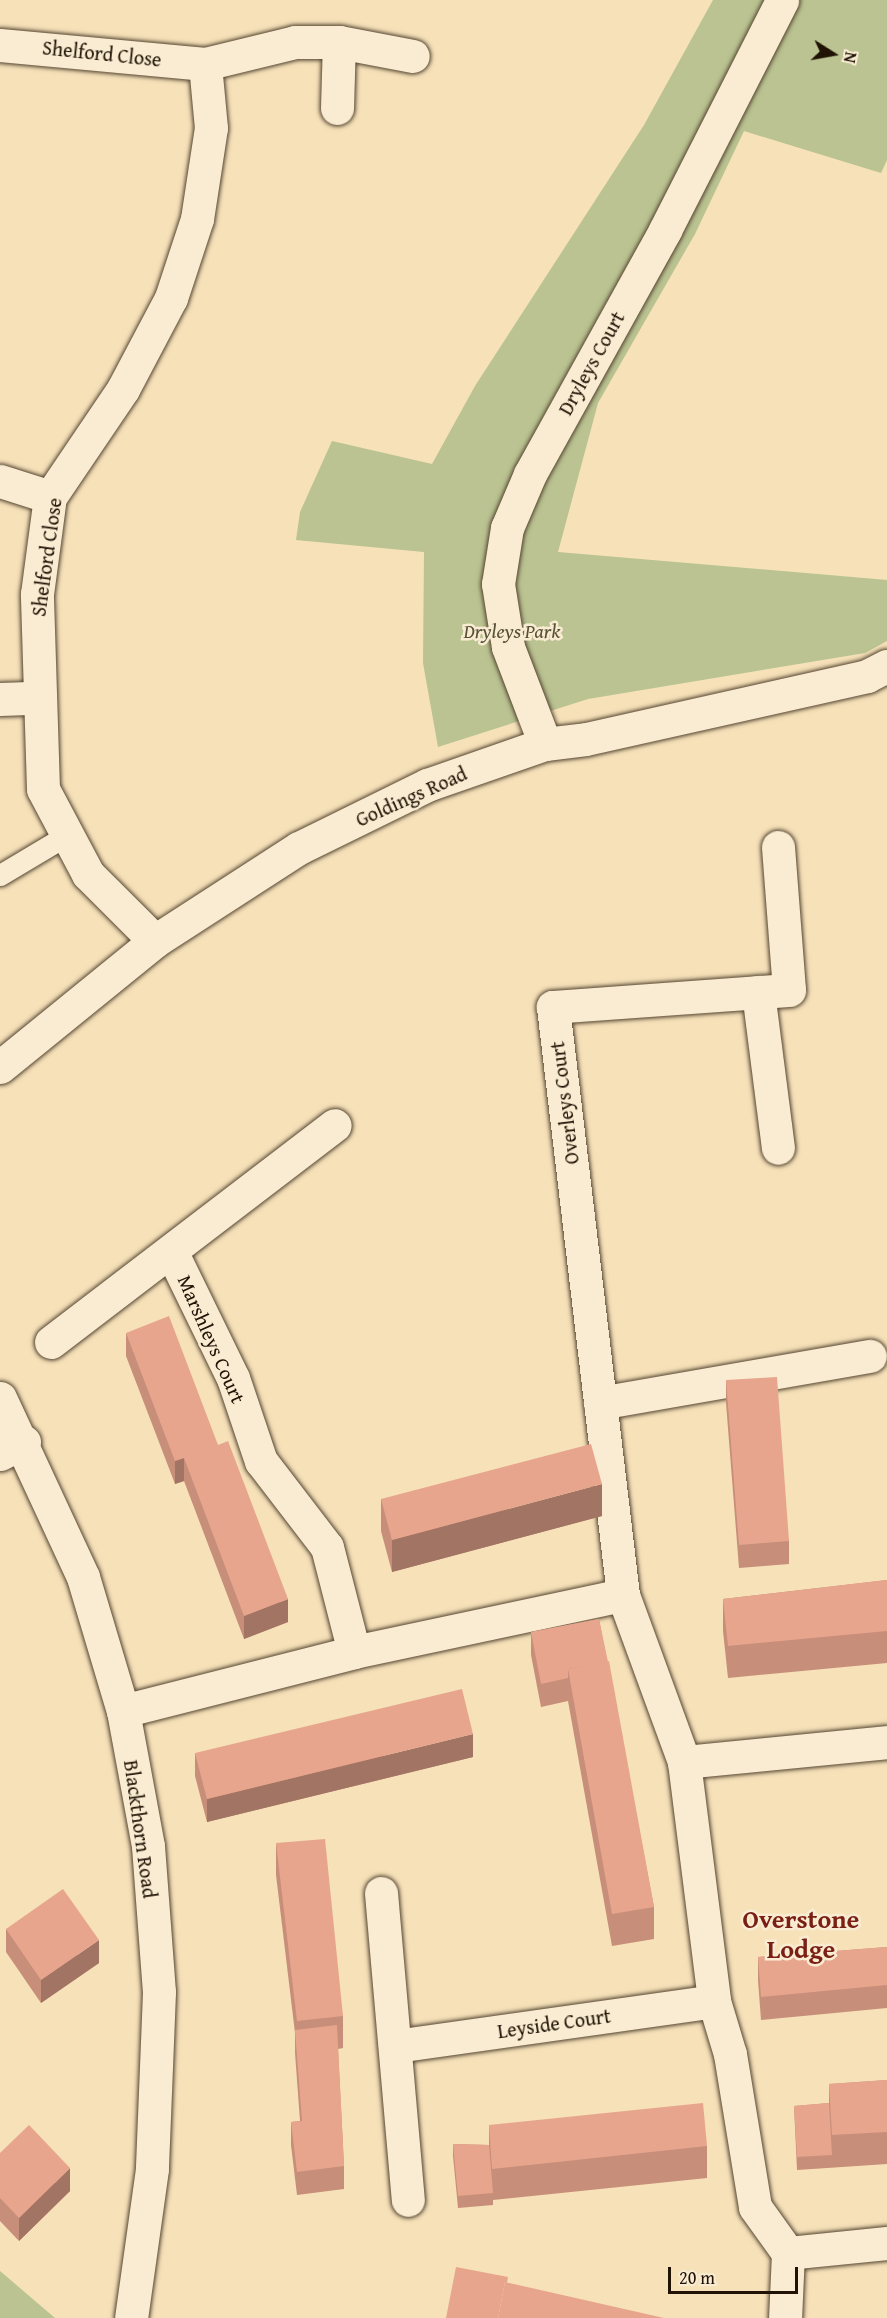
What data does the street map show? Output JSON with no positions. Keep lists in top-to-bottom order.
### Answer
{
  "streets": {
    "street": [
      "Shelford Close",
      "Dryleys Court",
      "Goldings Road",
      "Overleys Court",
      "Marshleys Court",
      "Blackthorn Road",
      "Leyside Court"
    ]
  },
  "crossings": [
    ["Shelford Close", "Goldings Road"],
    ["Dryleys Court", "Goldings Road"]
  ],
  "districts": ["Overstone Lodge"],
  "parks": ["Dryleys Park"],
  "scale_bar": "20 m",
  "north": "right"
}
